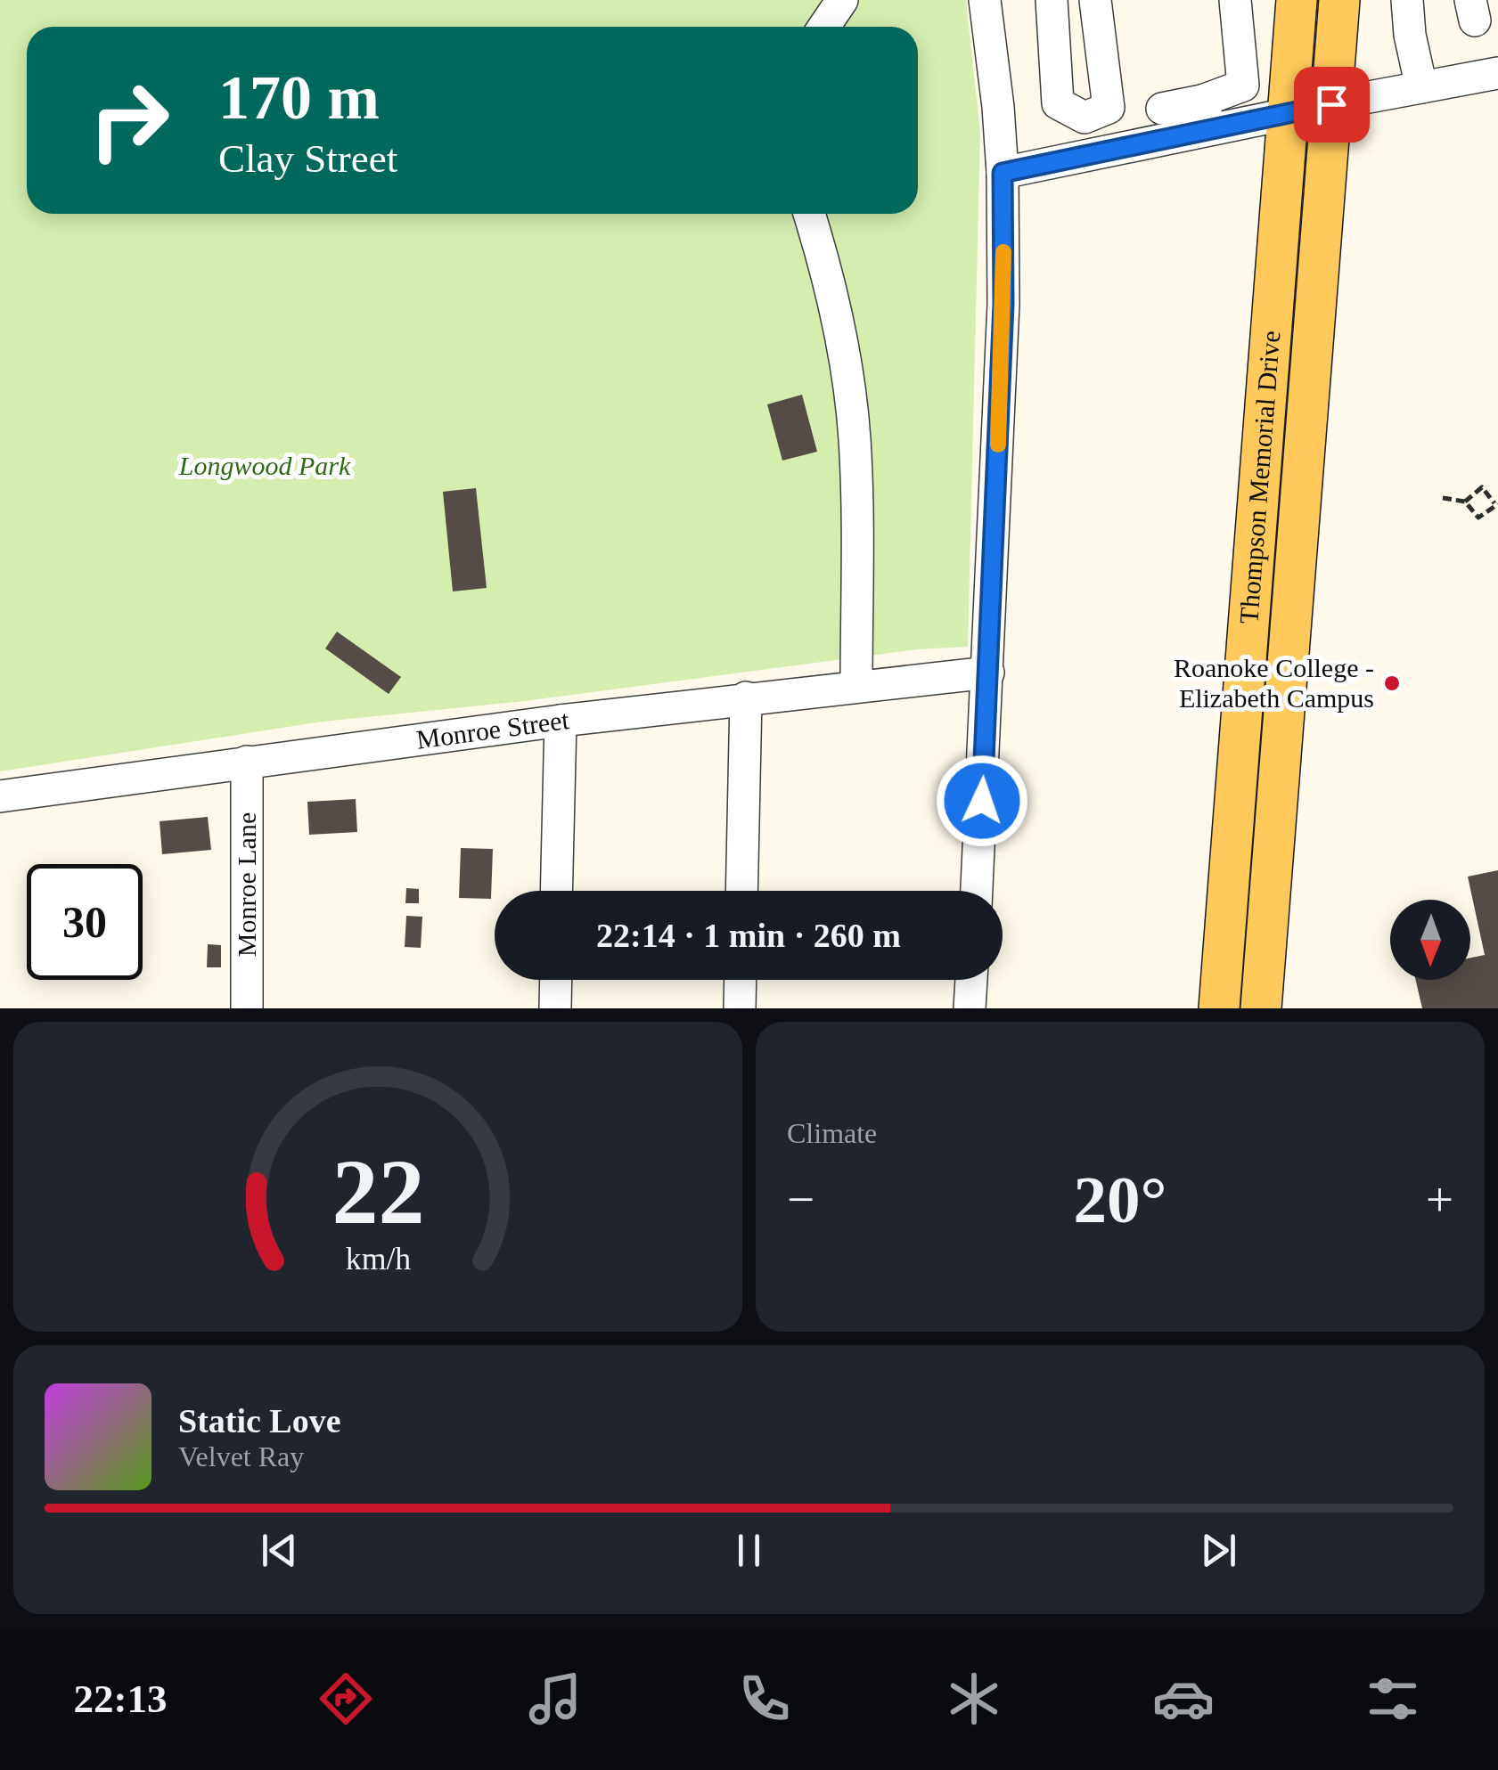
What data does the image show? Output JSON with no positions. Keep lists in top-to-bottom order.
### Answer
{
  "streets": {
    "main road": ["Thompson Memorial Drive"],
    "street": ["Monroe Street", "Monroe Lane"]
  },
  "crossings": [
    ["Monroe Street", "Monroe Lane"]
  ],
  "parks": ["Longwood Park"],
  "places": ["Roanoke College - Elizabeth Campus"],
  "north": "bottom",
  "page": {
    "turn": ["170 m", "Clay Street"],
    "limit": "30",
    "trip": "22:14 · 1 min · 260 m",
    "tile": "Climate",
    "heat": ["−", "20°", "+"],
    "song": ["Static Love", "Velvet Ray"],
    "tabs": "22:13",
    "gauge": ["22", "km/h"]
  }
}
